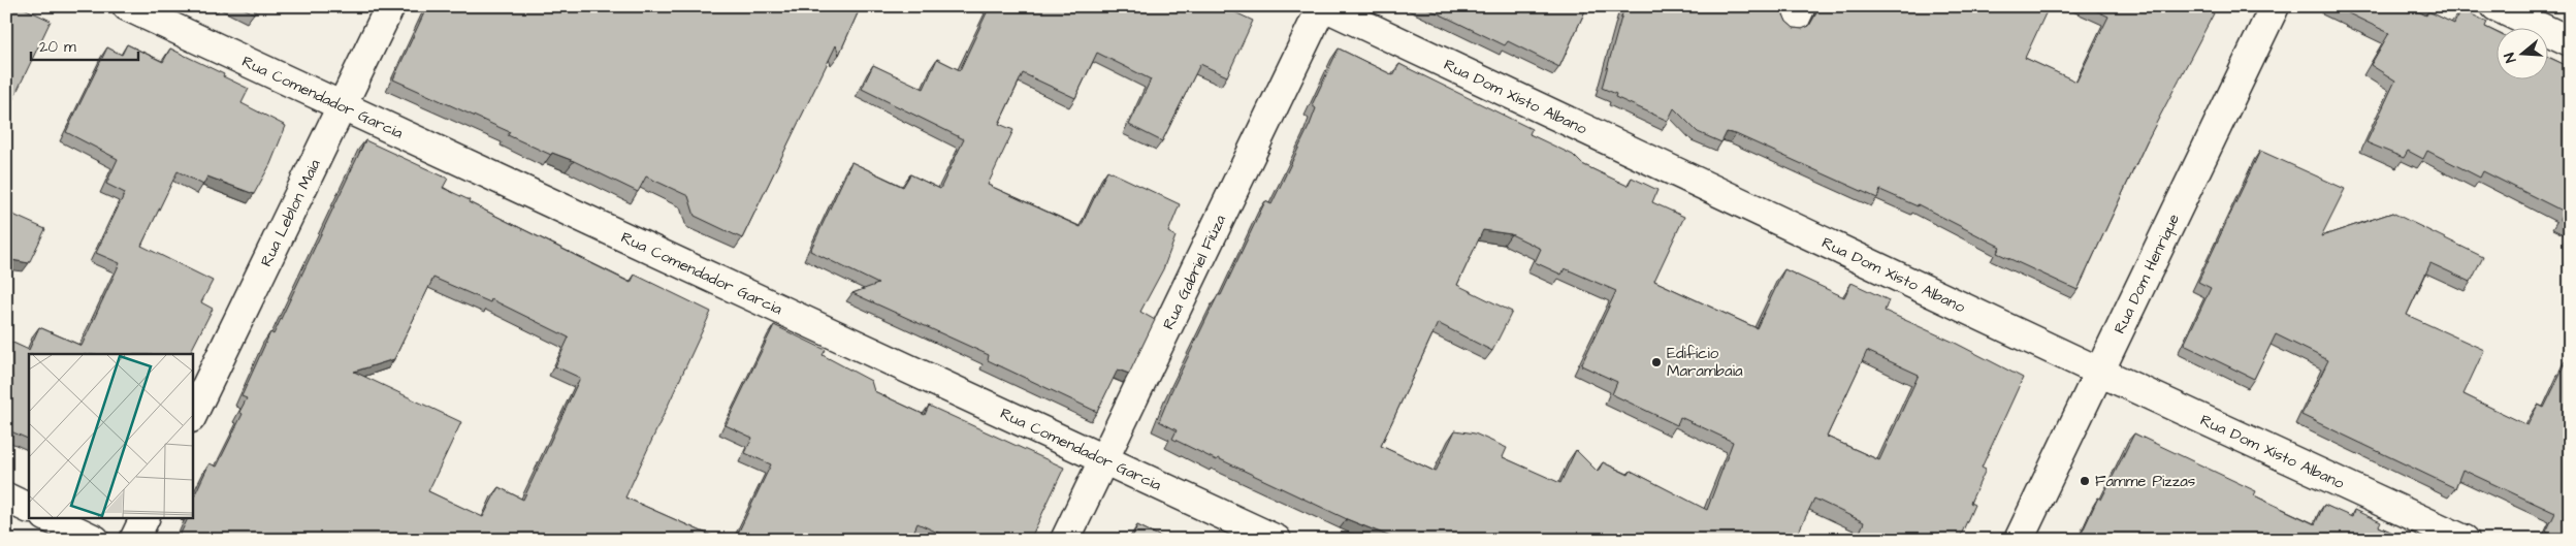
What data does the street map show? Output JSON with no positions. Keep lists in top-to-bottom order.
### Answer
{
  "streets": {
    "street": [
      "Rua Comendador Garcia",
      "Rua Dom Xisto Albano",
      "Rua Leblon Maia",
      "Rua Gabriel Fiúza",
      "Rua Dom Henrique"
    ]
  },
  "crossings": [
    ["Rua Comendador Garcia", "Rua Leblon Maia"],
    ["Rua Comendador Garcia", "Rua Gabriel Fiúza"],
    ["Rua Dom Xisto Albano", "Rua Gabriel Fiúza"],
    ["Rua Dom Xisto Albano", "Rua Dom Henrique"]
  ],
  "places": ["Edifício Marambaia", "Famme Pizzas"],
  "scale_bar": "20 m",
  "north": "left"
}
